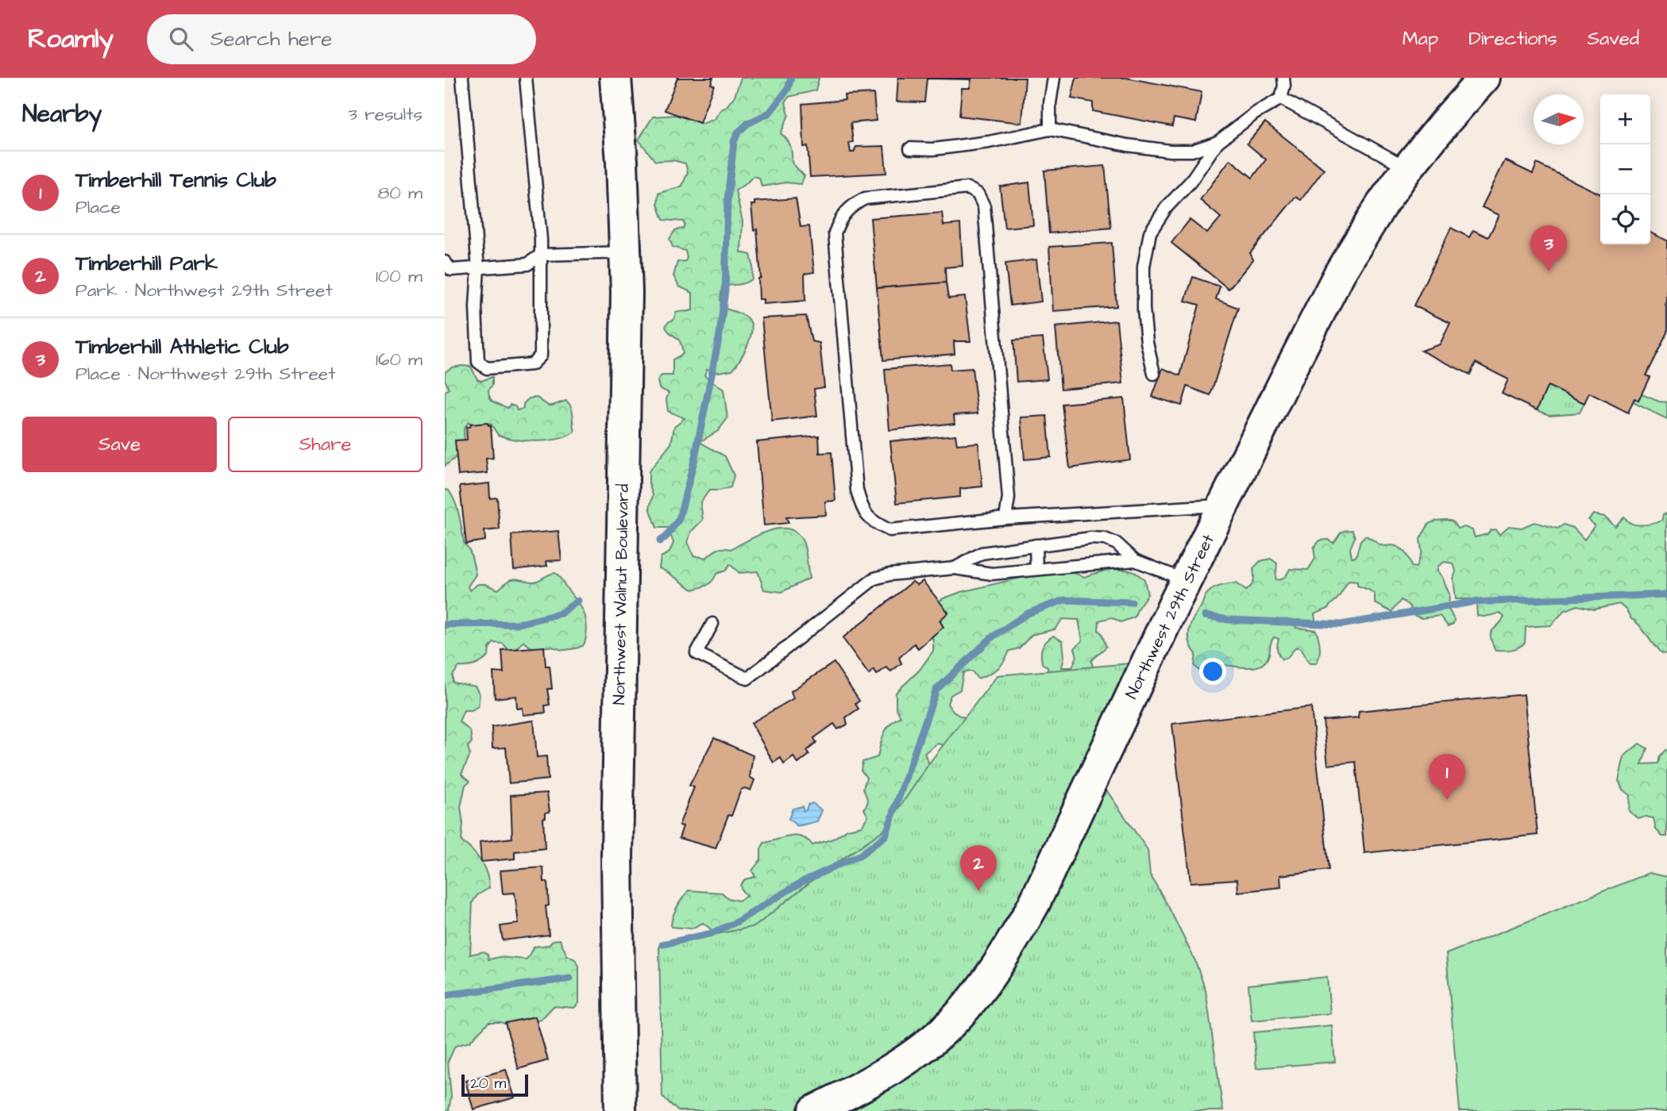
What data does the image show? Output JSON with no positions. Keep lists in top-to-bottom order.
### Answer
{
  "streets": {
    "street": ["Northwest Walnut Boulevard", "Northwest 29th Street"]
  },
  "scale_bar": "20 m",
  "north": "right",
  "page": {
    "header": "Roamly",
    "search": "Search here",
    "nav": ["Map", "Directions", "Saved"],
    "heading": ["Nearby", "3 results"],
    "map_buttons": ["+", "−"],
    "list": [
      {
        "mark": "1",
        "name": "Timberhill Tennis Club",
        "note": "Place",
        "value": "80 m"
      },
      {
        "mark": "2",
        "name": "Timberhill Park",
        "note": "Park · Northwest 29th Street",
        "value": "100 m"
      },
      {
        "mark": "3",
        "name": "Timberhill Athletic Club",
        "note": "Place · Northwest 29th Street",
        "value": "160 m"
      }
    ],
    "pins": ["3", "1", "2"],
    "buttons": ["Save", "Share"],
    "scale": "20 m"
  }
}
